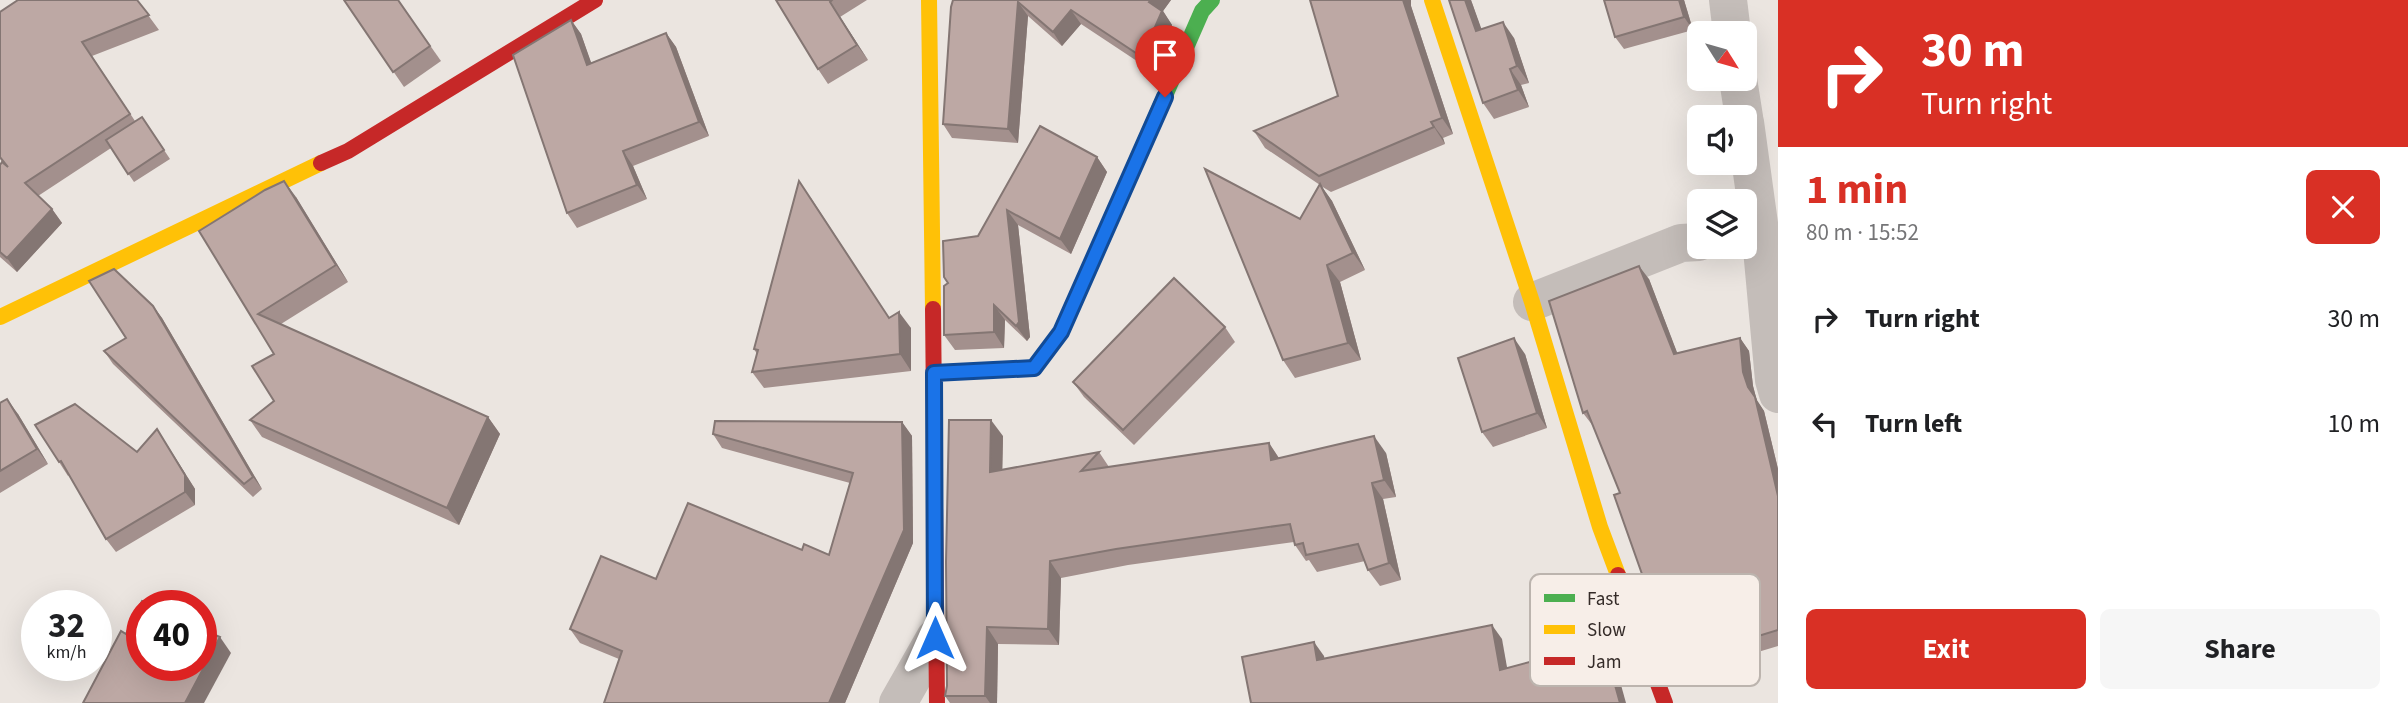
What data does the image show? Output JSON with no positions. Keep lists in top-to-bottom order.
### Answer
{
  "legend": ["Fast", "Slow", "Jam"],
  "north": "bottom right",
  "page": {
    "turn": ["30 m", "Turn right"],
    "heading": ["1 min", "80 m · 15:52"],
    "list": [
      {
        "name": "Turn right",
        "value": "30 m"
      },
      {
        "name": "Turn left",
        "value": "10 m"
      }
    ],
    "speed": "32 km/h",
    "limit": "40",
    "buttons": ["Exit", "Share"]
  }
}
